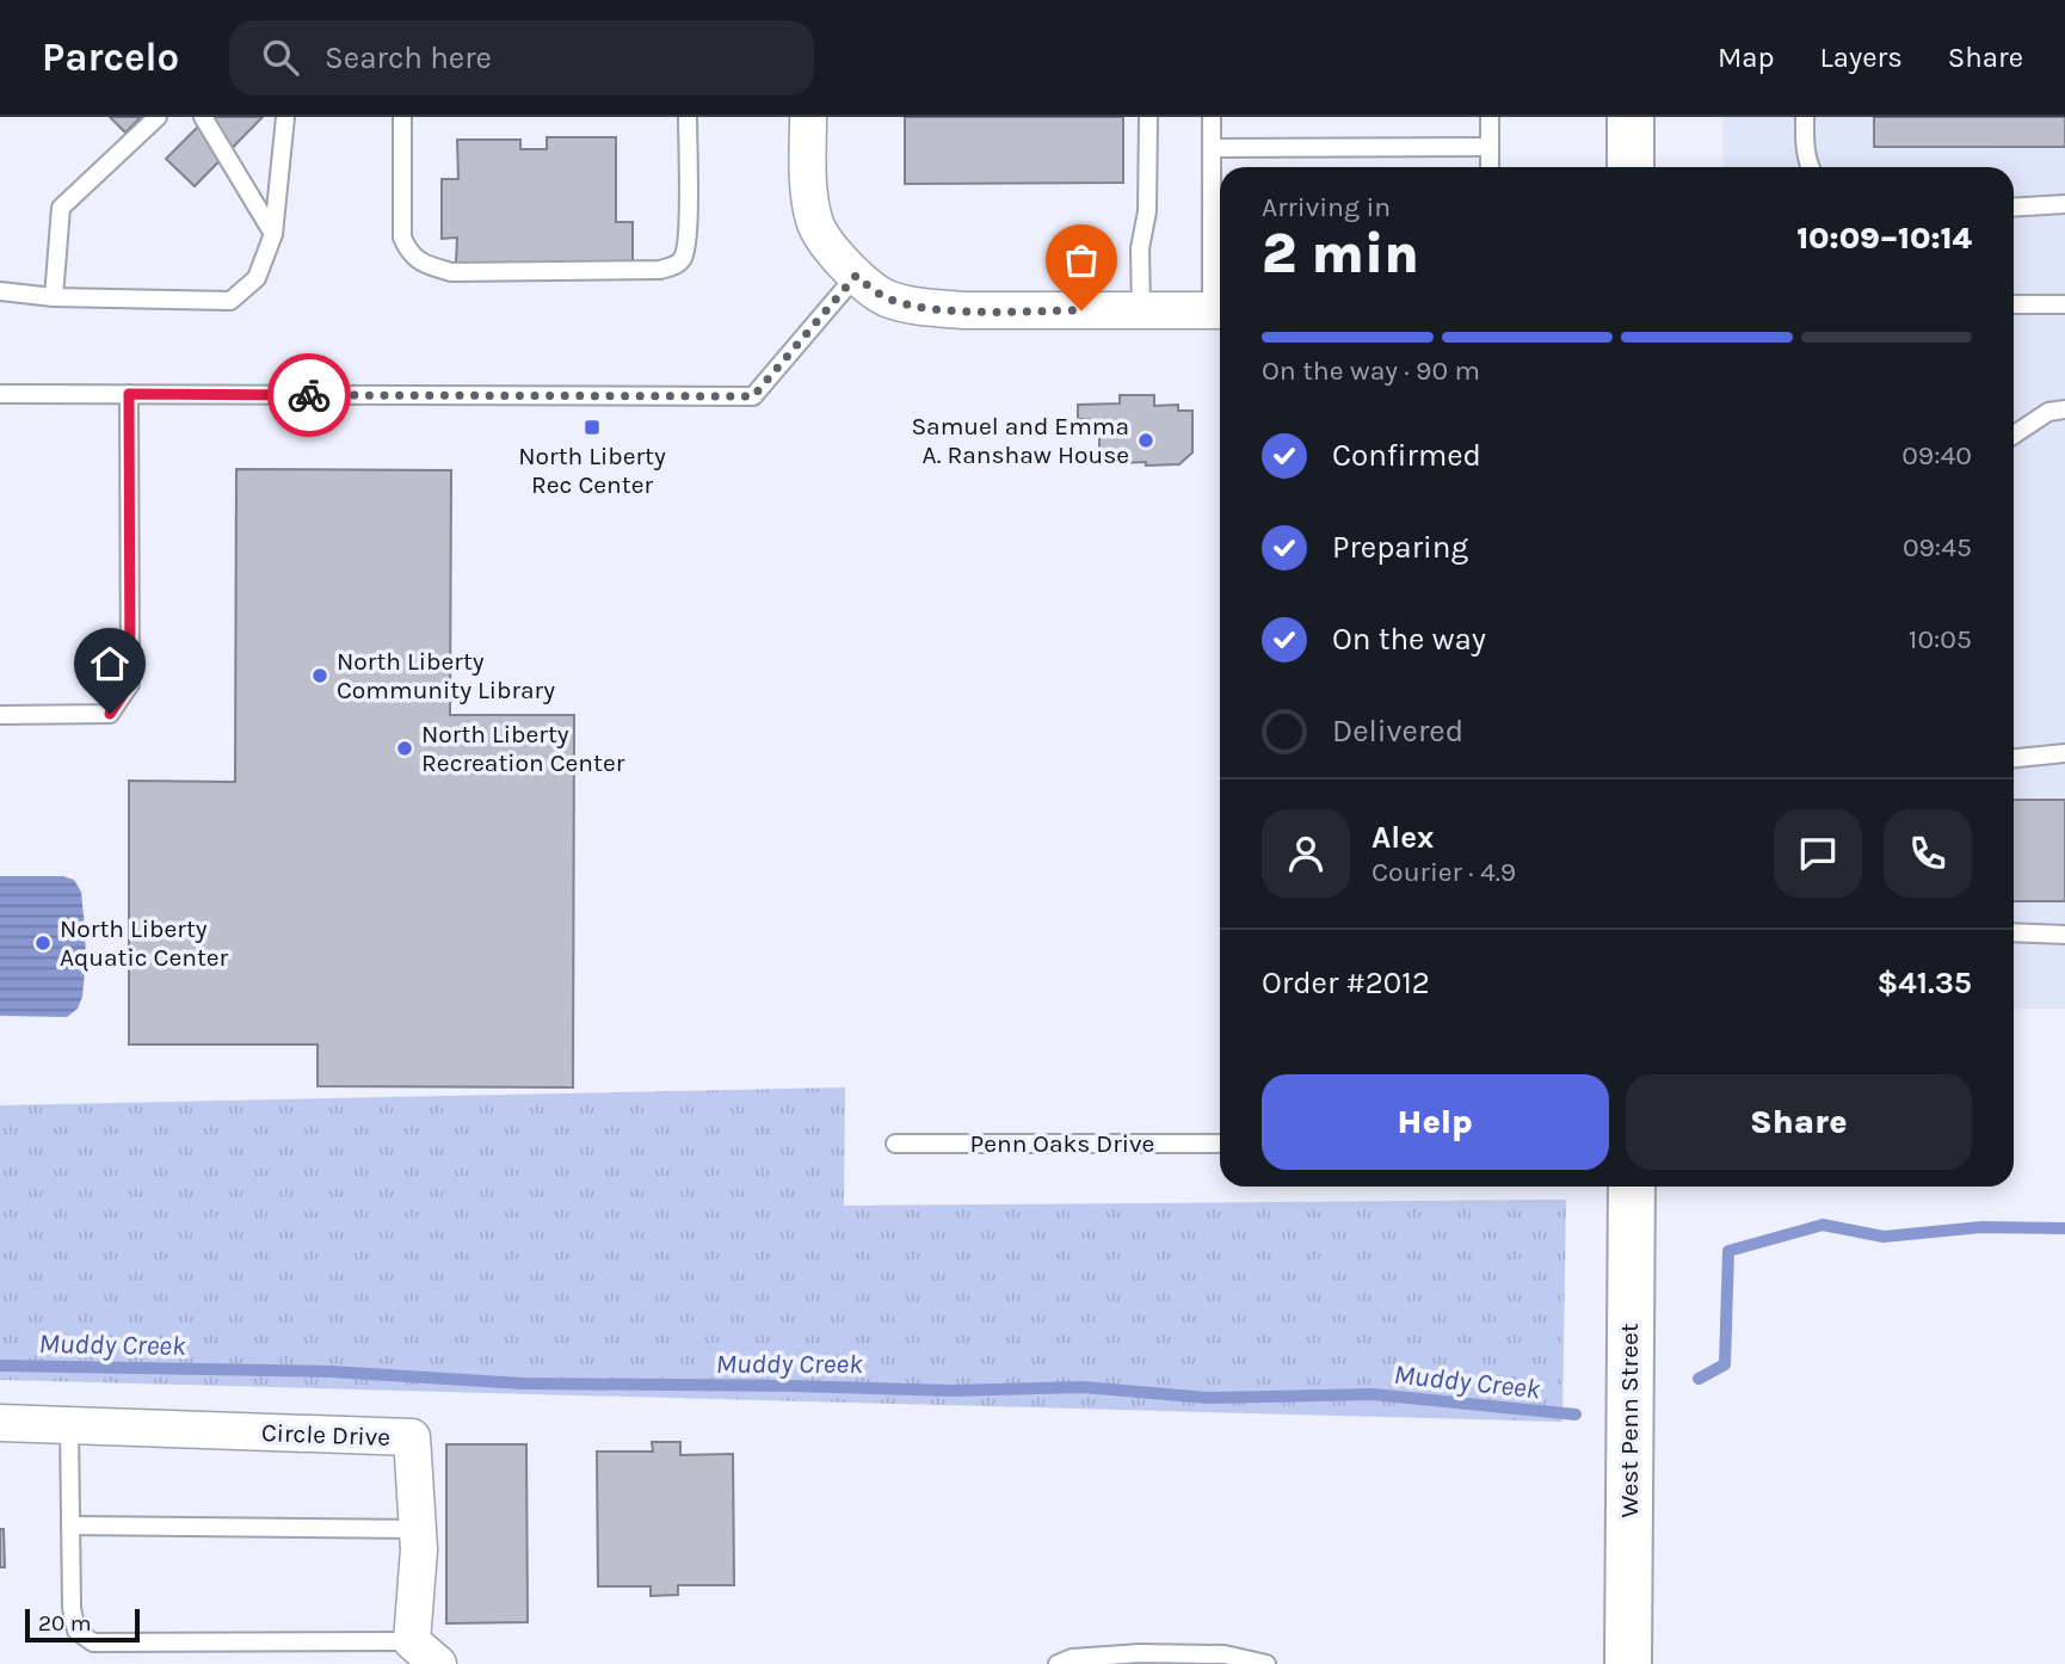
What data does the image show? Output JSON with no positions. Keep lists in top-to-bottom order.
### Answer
{
  "streets": {
    "main road": ["West Penn Street"],
    "street": ["Circle Drive"],
    "lane": ["Penn Oaks Drive"]
  },
  "water": ["Muddy Creek"],
  "places": {
    "transit": ["North Liberty Rec Center"],
    "other": [
      "Samuel and Emma A. Ranshaw House",
      "North Liberty Community Library",
      "North Liberty Recreation Center",
      "North Liberty Aquatic Center"
    ]
  },
  "scale_bar": "20 m",
  "page": {
    "header": "Parcelo",
    "search": "Search here",
    "nav": ["Map", "Layers", "Share"],
    "heading": ["2 min", "Arriving in", "10:09–10:14"],
    "panel": [
      "Alex",
      "Courier · 4.9",
      "Order #2012",
      "$41.35"
    ],
    "bar": "On the way · 90 m",
    "list": [
      ["Confirmed", "09:40"],
      ["Preparing", "09:45"],
      ["On the way", "10:05"],
      "Delivered"
    ],
    "buttons": ["Help", "Share"],
    "scale": "20 m"
  }
}
